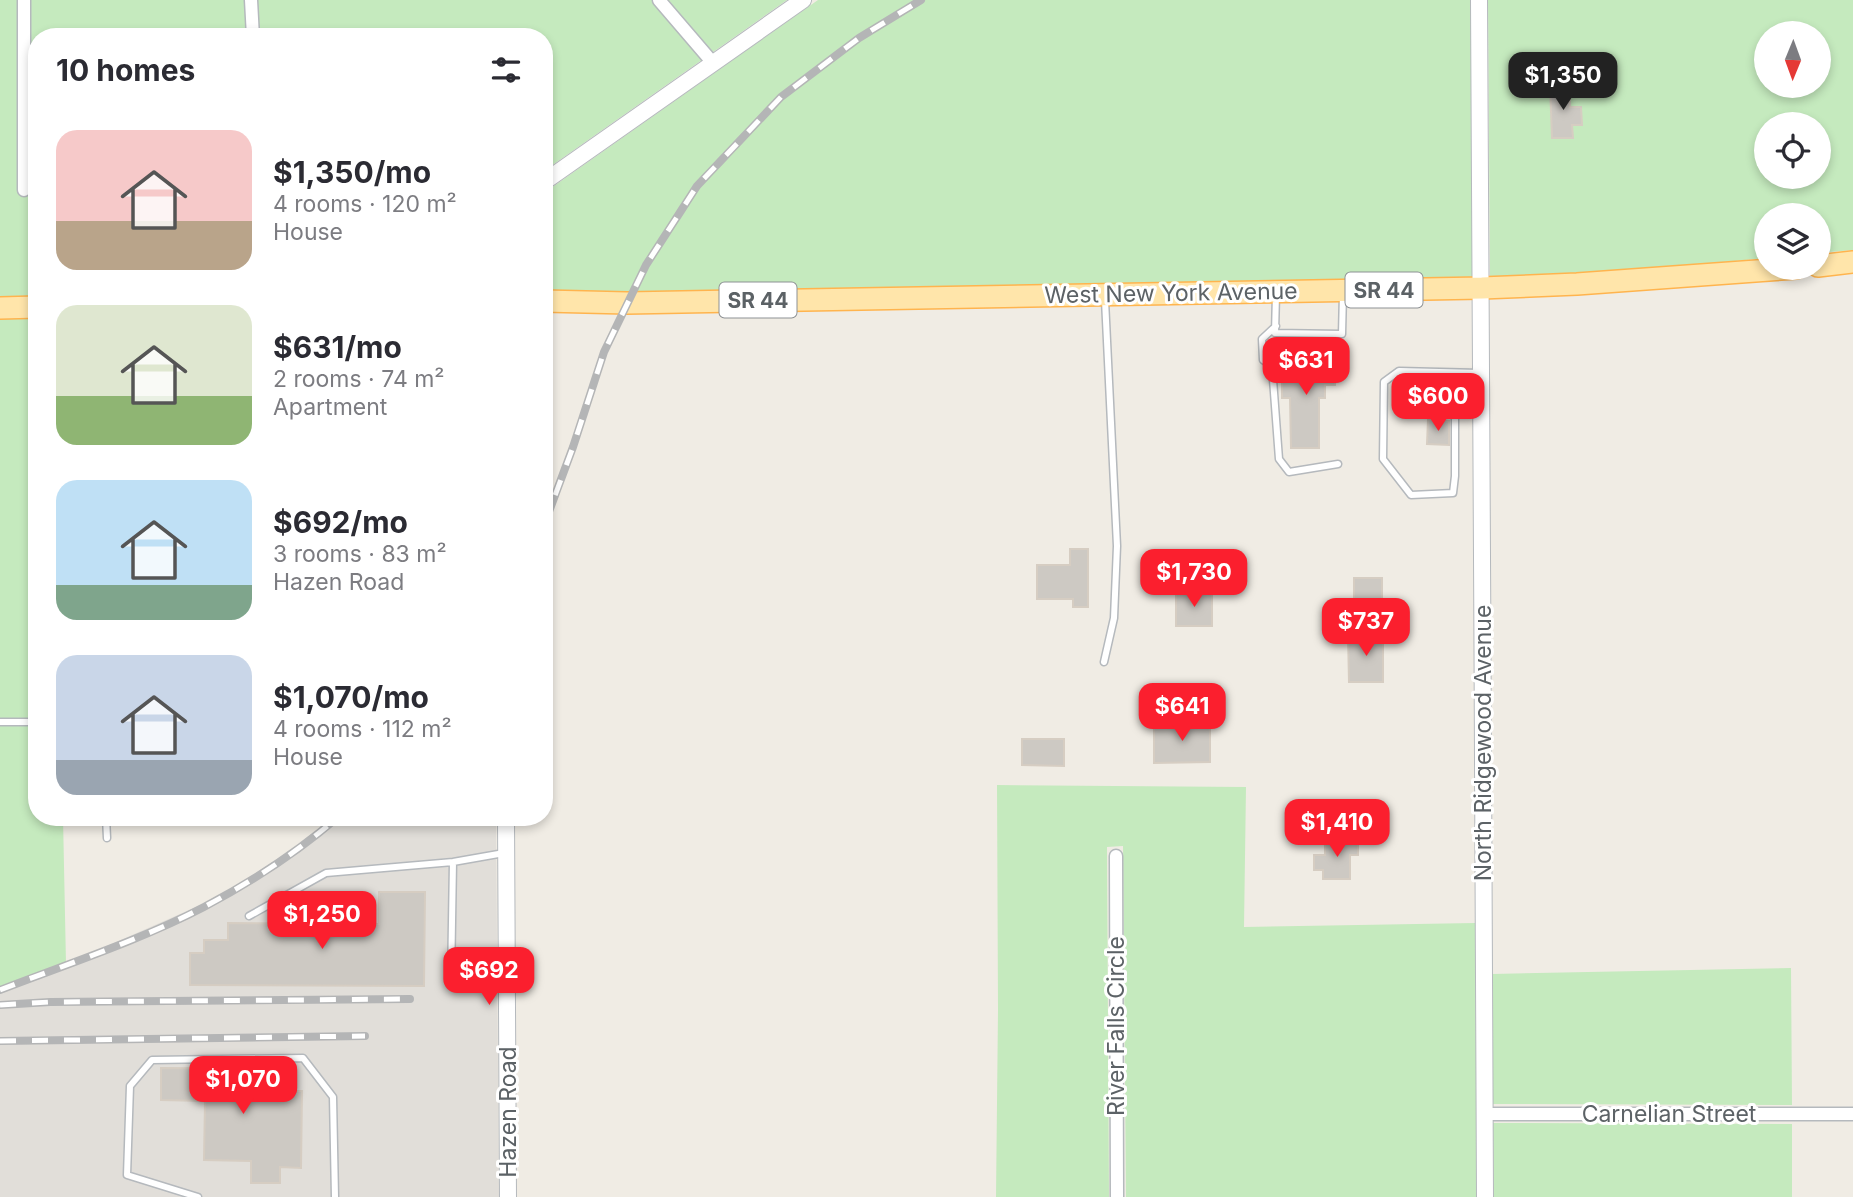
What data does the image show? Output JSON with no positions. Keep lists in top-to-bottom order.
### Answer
{
  "streets": {
    "main road": ["SR 44", "West New York Avenue"],
    "street": [
      "North Ridgewood Avenue",
      "River Falls Circle",
      "Hazen Road",
      "Carnelian Street"
    ]
  },
  "crossings": [
    ["West New York Avenue", "North Ridgewood Avenue"],
    ["North Ridgewood Avenue", "Carnelian Street"]
  ],
  "north": "bottom",
  "page": {
    "heading": "10 homes",
    "price": [
      "$1,350",
      "$631",
      "$600",
      "$1,730",
      "$737",
      "$641",
      "$1,410",
      "$1,250",
      "$692",
      "$1,070"
    ],
    "list": [
      {
        "name": "$1,350/mo",
        "note": "4 rooms · 120 m² · House"
      },
      {
        "name": "$631/mo",
        "note": "2 rooms · 74 m² · Apartment"
      },
      {
        "name": "$692/mo",
        "note": "3 rooms · 83 m² · Hazen Road"
      },
      {
        "name": "$1,070/mo",
        "note": "4 rooms · 112 m² · House"
      }
    ]
  }
}
